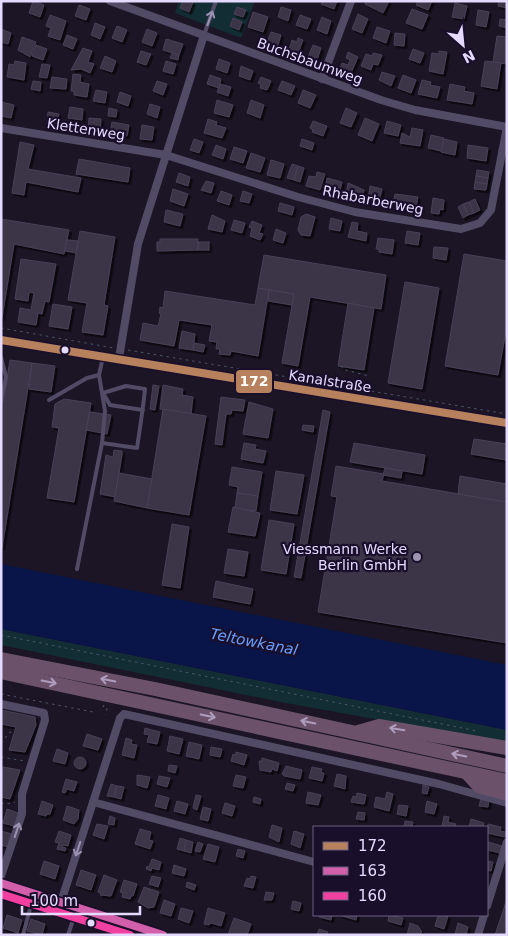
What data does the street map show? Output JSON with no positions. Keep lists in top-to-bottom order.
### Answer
{
  "streets": {
    "street": [
      "Buchsbaumweg",
      "Klettenweg",
      "Rhabarberweg",
      "Kanalstraße"
    ]
  },
  "crossings": [
    ["Buchsbaumweg", "Rhabarberweg"],
    ["Klettenweg", "Rhabarberweg"]
  ],
  "water": ["Teltowkanal"],
  "places": ["Viessmann Werke Berlin GmbH"],
  "lines": ["transit line 172", "transit line 163", "transit line 160"],
  "legend": ["172", "163", "160"],
  "scale_bar": "100 m",
  "north": "bottom right"
}
